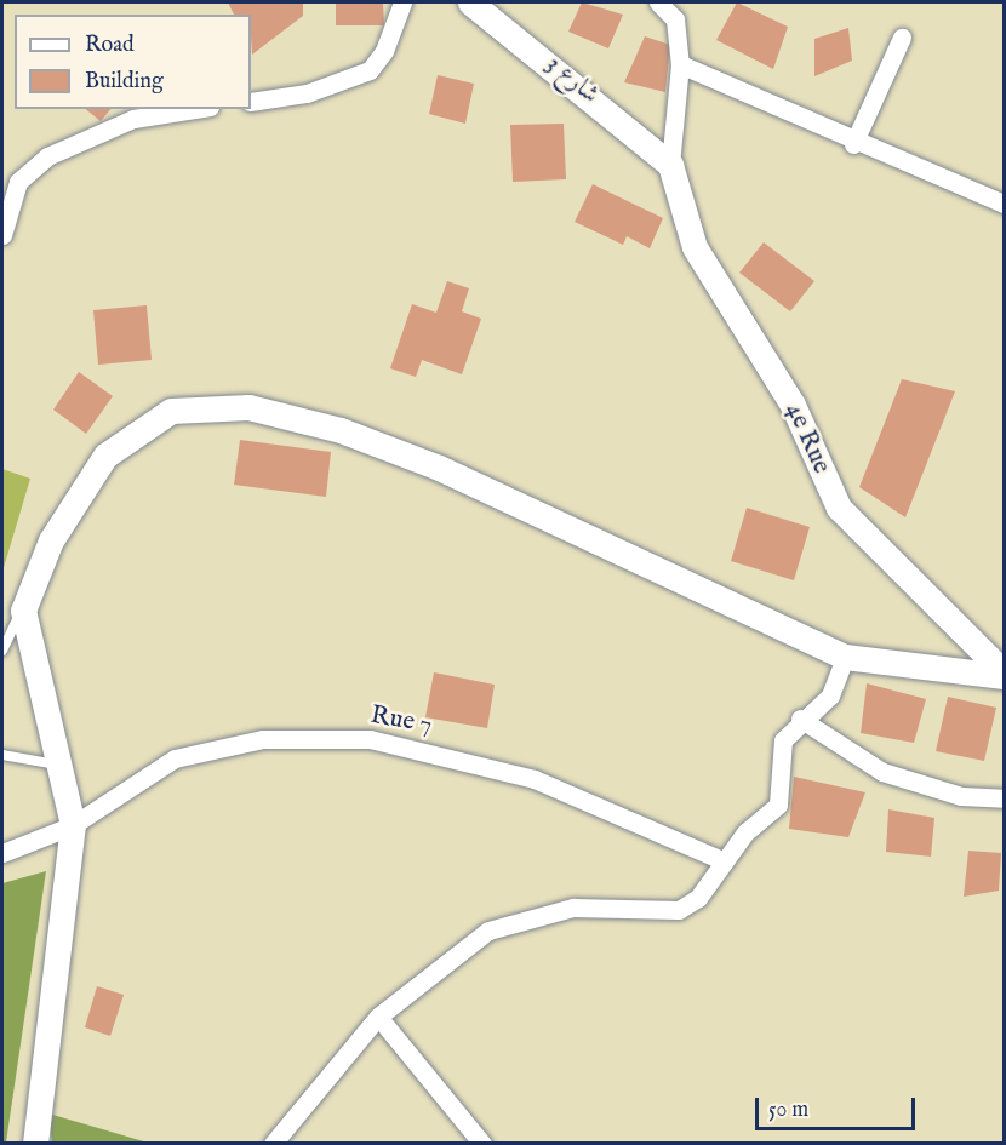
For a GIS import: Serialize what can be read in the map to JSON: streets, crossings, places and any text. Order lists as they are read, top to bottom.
{
  "streets": {
    "street": ["شارع 3", "4e Rue", "Rue 7"]
  },
  "crossings": [
    ["شارع 3", "4e Rue"]
  ],
  "legend": ["Road", "Building"],
  "scale_bar": "50 m"
}
